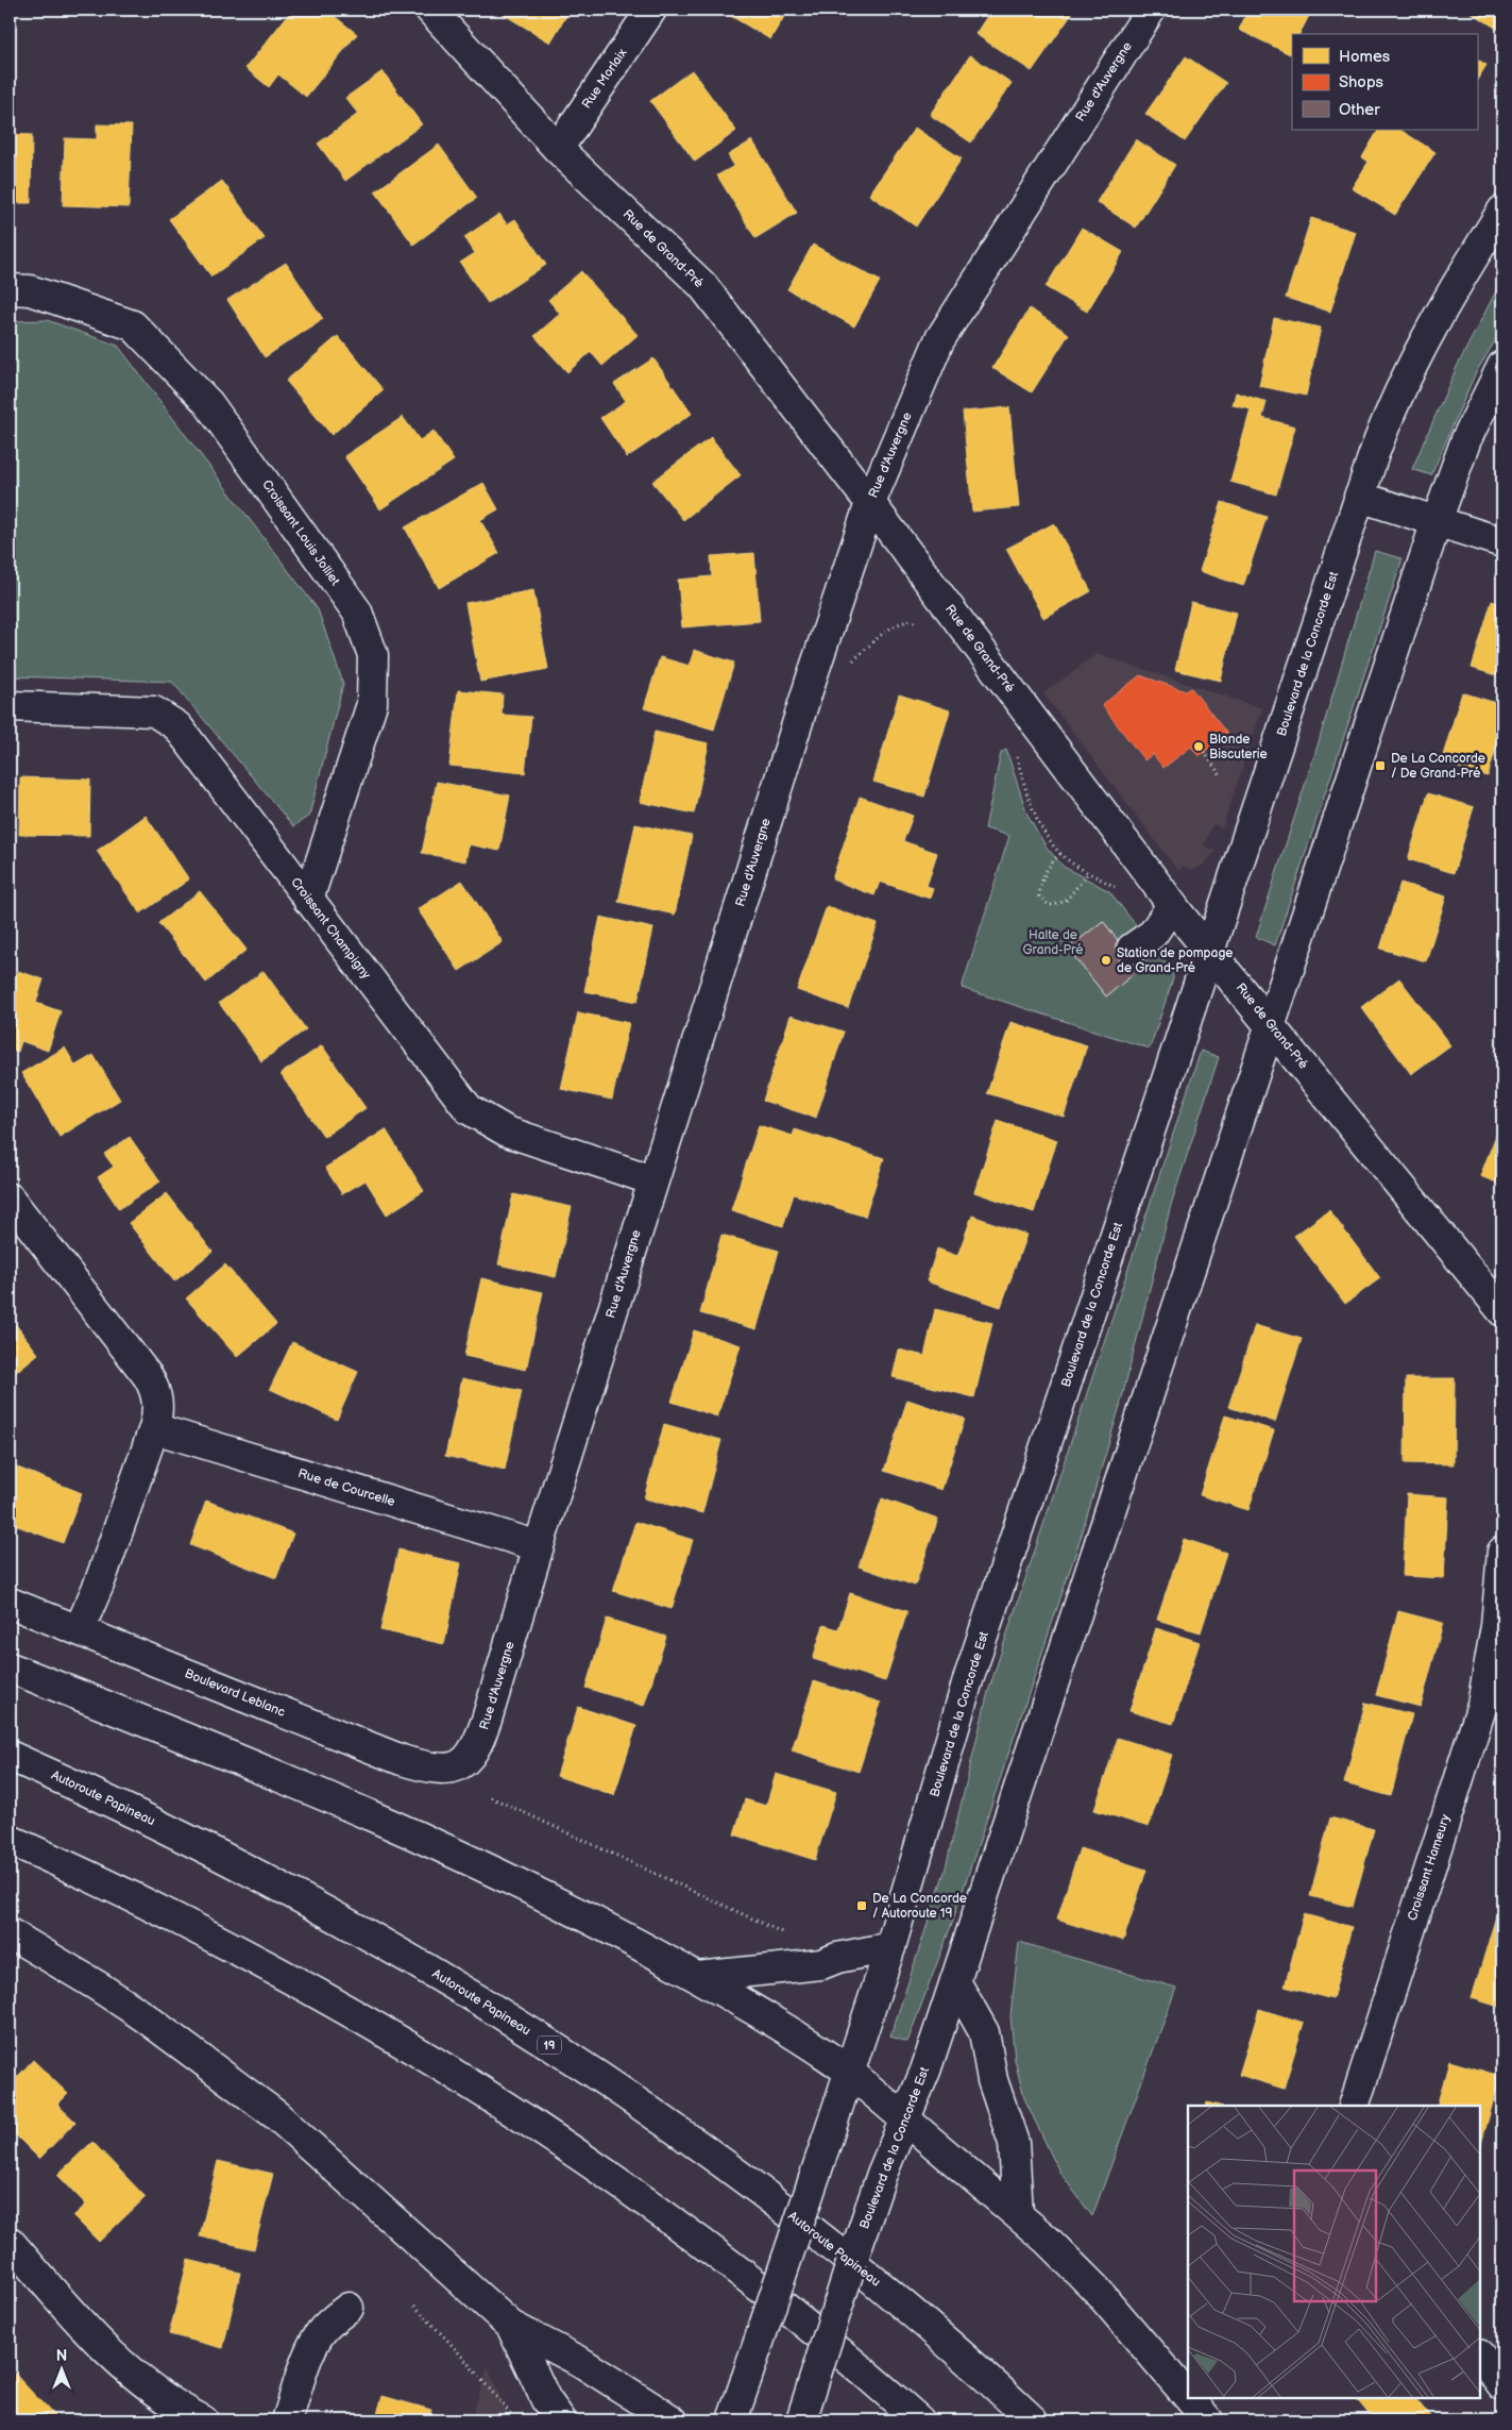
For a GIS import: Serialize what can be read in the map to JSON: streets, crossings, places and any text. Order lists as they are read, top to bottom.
{
  "streets": {
    "main road": [
      "Rue Morlaix",
      "Rue d'Auvergne",
      "Rue de Grand-Pré",
      "Croissant Louis Jolliet",
      "Boulevard de la Concorde Est",
      "Croissant Champigny",
      "Rue de Courcelle",
      "Boulevard Leblanc",
      "Autoroute Papineau",
      "Croissant Hameury",
      "19"
    ]
  },
  "crossings": [
    ["Rue Morlaix", "Rue de Grand-Pré"],
    ["Rue d'Auvergne", "Rue de Grand-Pré"],
    ["Rue d'Auvergne", "Croissant Champigny"],
    ["Rue d'Auvergne", "Rue de Courcelle"],
    ["Rue d'Auvergne", "Boulevard Leblanc"],
    ["Rue de Grand-Pré", "Boulevard de la Concorde Est"],
    ["Croissant Louis Jolliet", "Croissant Champigny"]
  ],
  "parks": ["Halte de Grand-Pré"],
  "places": {
    "other": ["Blonde Biscuterie", "Station de pompage de Grand-Pré"],
    "transit": ["De La Concorde / De Grand-Pré", "De La Concorde / Autoroute 19"]
  },
  "legend": ["Homes", "Shops", "Other"],
  "north": "top"
}
